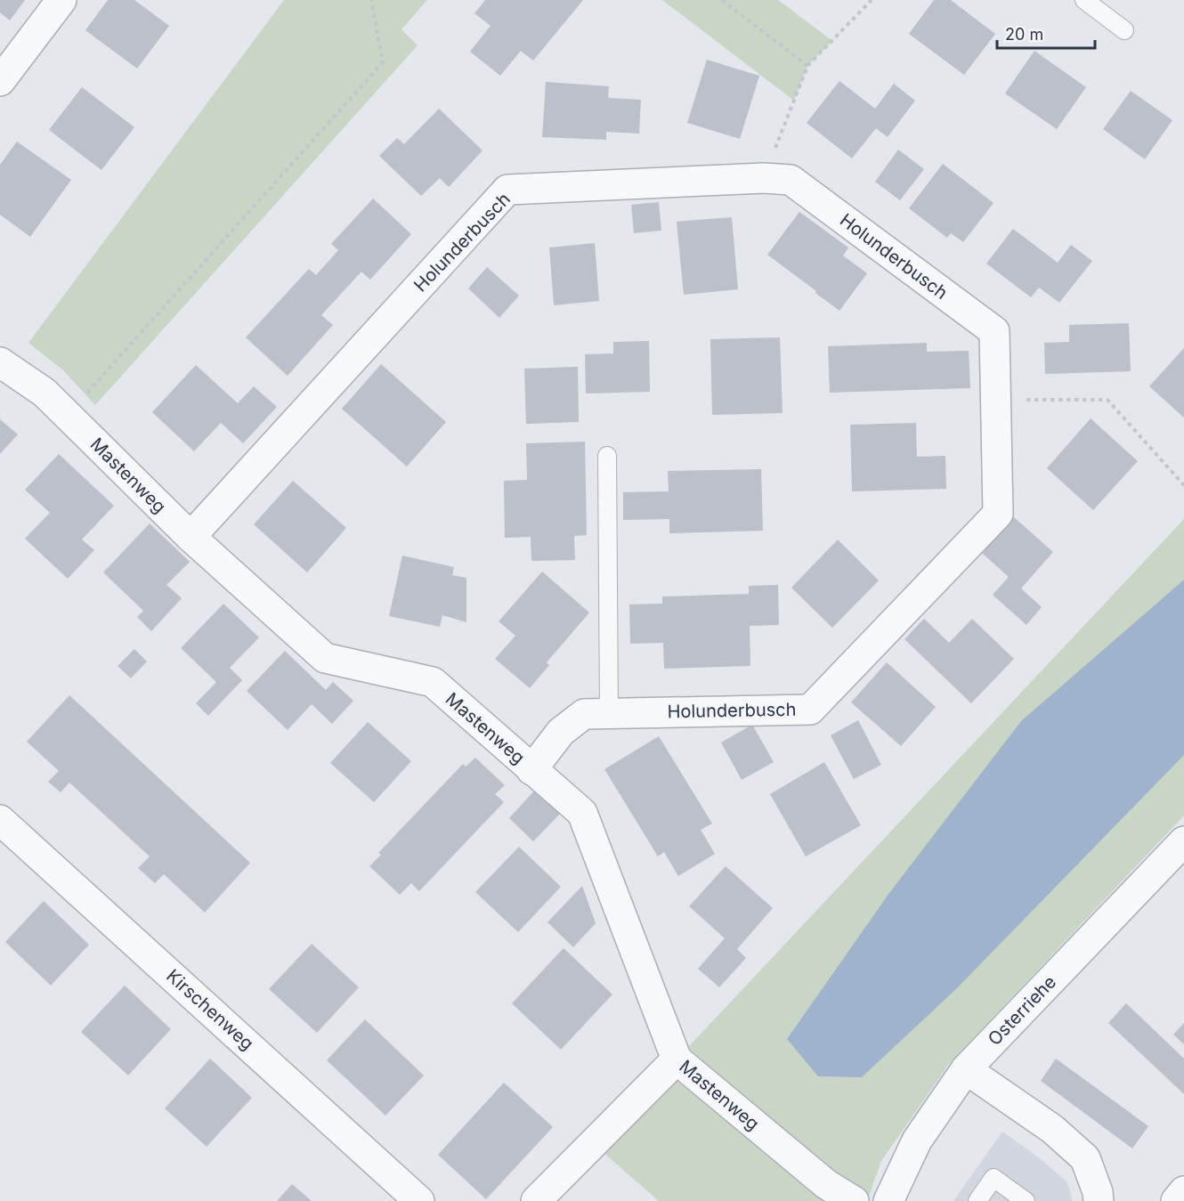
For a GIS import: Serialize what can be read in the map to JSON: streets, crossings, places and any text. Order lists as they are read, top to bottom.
{
  "streets": {
    "street": [
      "Holunderbusch",
      "Mastenweg",
      "Kirschenweg",
      "Osterriehe"
    ]
  },
  "crossings": [
    ["Holunderbusch", "Mastenweg"]
  ],
  "scale_bar": "20 m"
}
